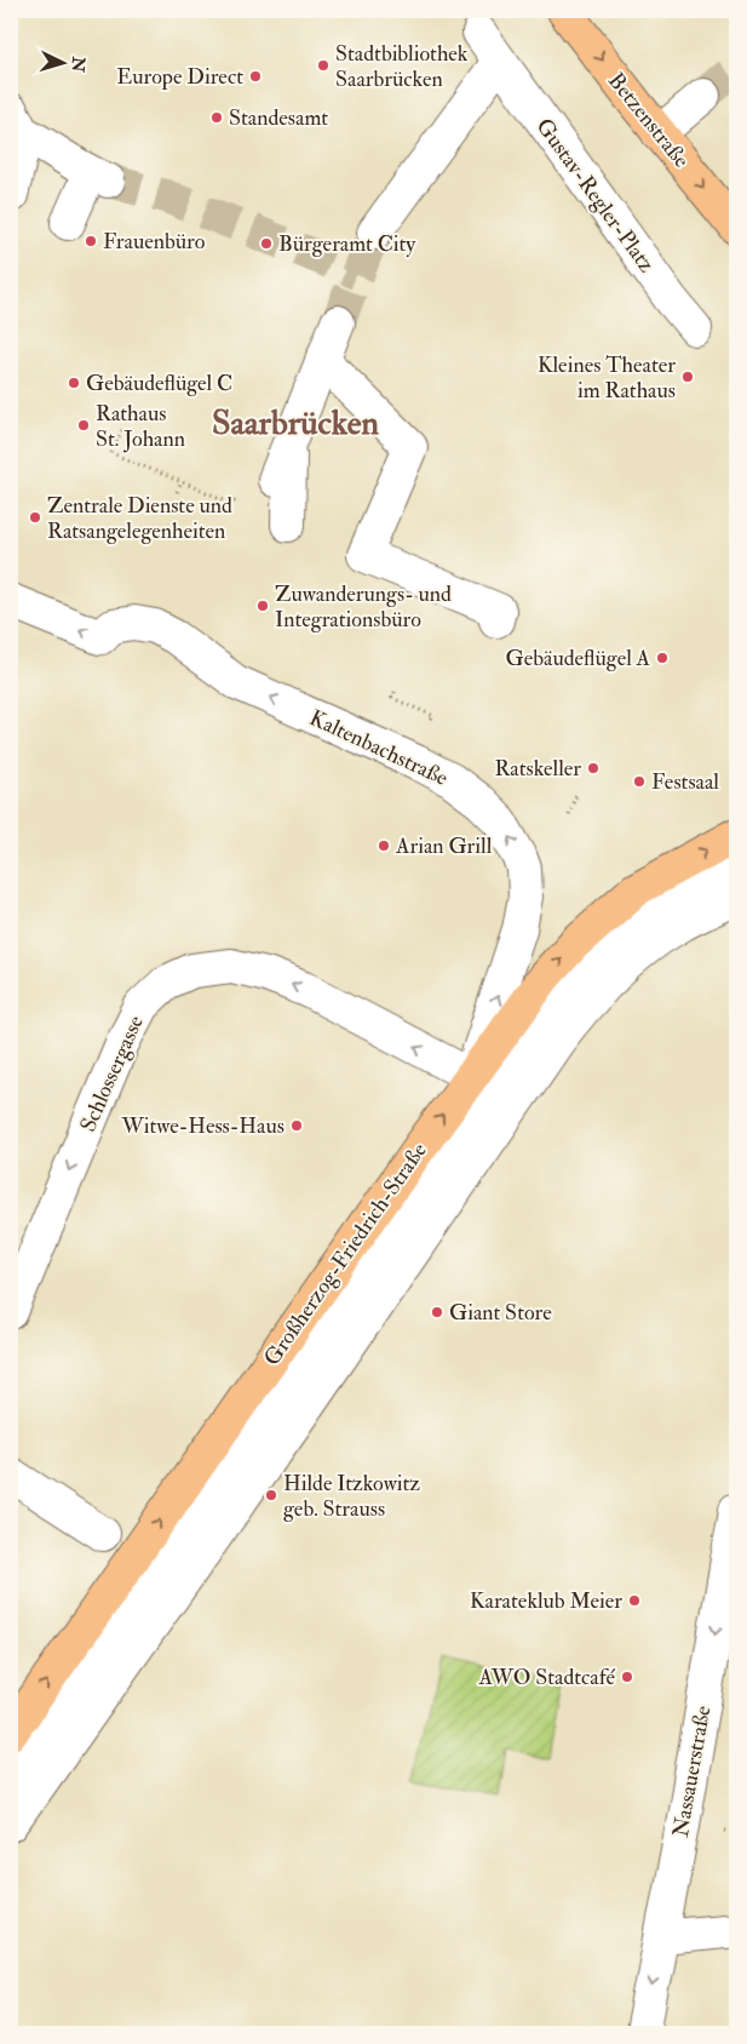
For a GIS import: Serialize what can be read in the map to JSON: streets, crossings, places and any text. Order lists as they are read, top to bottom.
{
  "streets": {
    "main road": ["Betzenstraße", "Großherzog-Friedrich-Straße"],
    "street": [
      "Gustav-Regler-Platz",
      "Kaltenbachstraße",
      "Schlossergasse",
      "Nassauerstraße"
    ]
  },
  "crossings": [
    ["Kaltenbachstraße", "Schlossergasse"],
    ["Kaltenbachstraße", "Großherzog-Friedrich-Straße"],
    ["Schlossergasse", "Großherzog-Friedrich-Straße"]
  ],
  "one_way": [
    "Betzenstraße",
    "Kaltenbachstraße",
    "Großherzog-Friedrich-Straße",
    "Nassauerstraße"
  ],
  "districts": ["Saarbrücken"],
  "places": [
    "Stadtbibliothek Saarbrücken",
    "Europe Direct",
    "Standesamt",
    "Frauenbüro",
    "Bürgeramt City",
    "Kleines Theater im Rathaus",
    "Gebäudeflügel C",
    "Rathaus St. Johann",
    "Zentrale Dienste und Ratsangelegenheiten",
    "Zuwanderungs- und Integrationsbüro",
    "Gebäudeflügel A",
    "Ratskeller",
    "Festsaal",
    "Arian Grill",
    "Witwe-Hess-Haus",
    "Giant Store",
    "Hilde Itzkowitz geb. Strauss",
    "Karateklub Meier",
    "AWO Stadtcafé"
  ],
  "north": "right"
}
